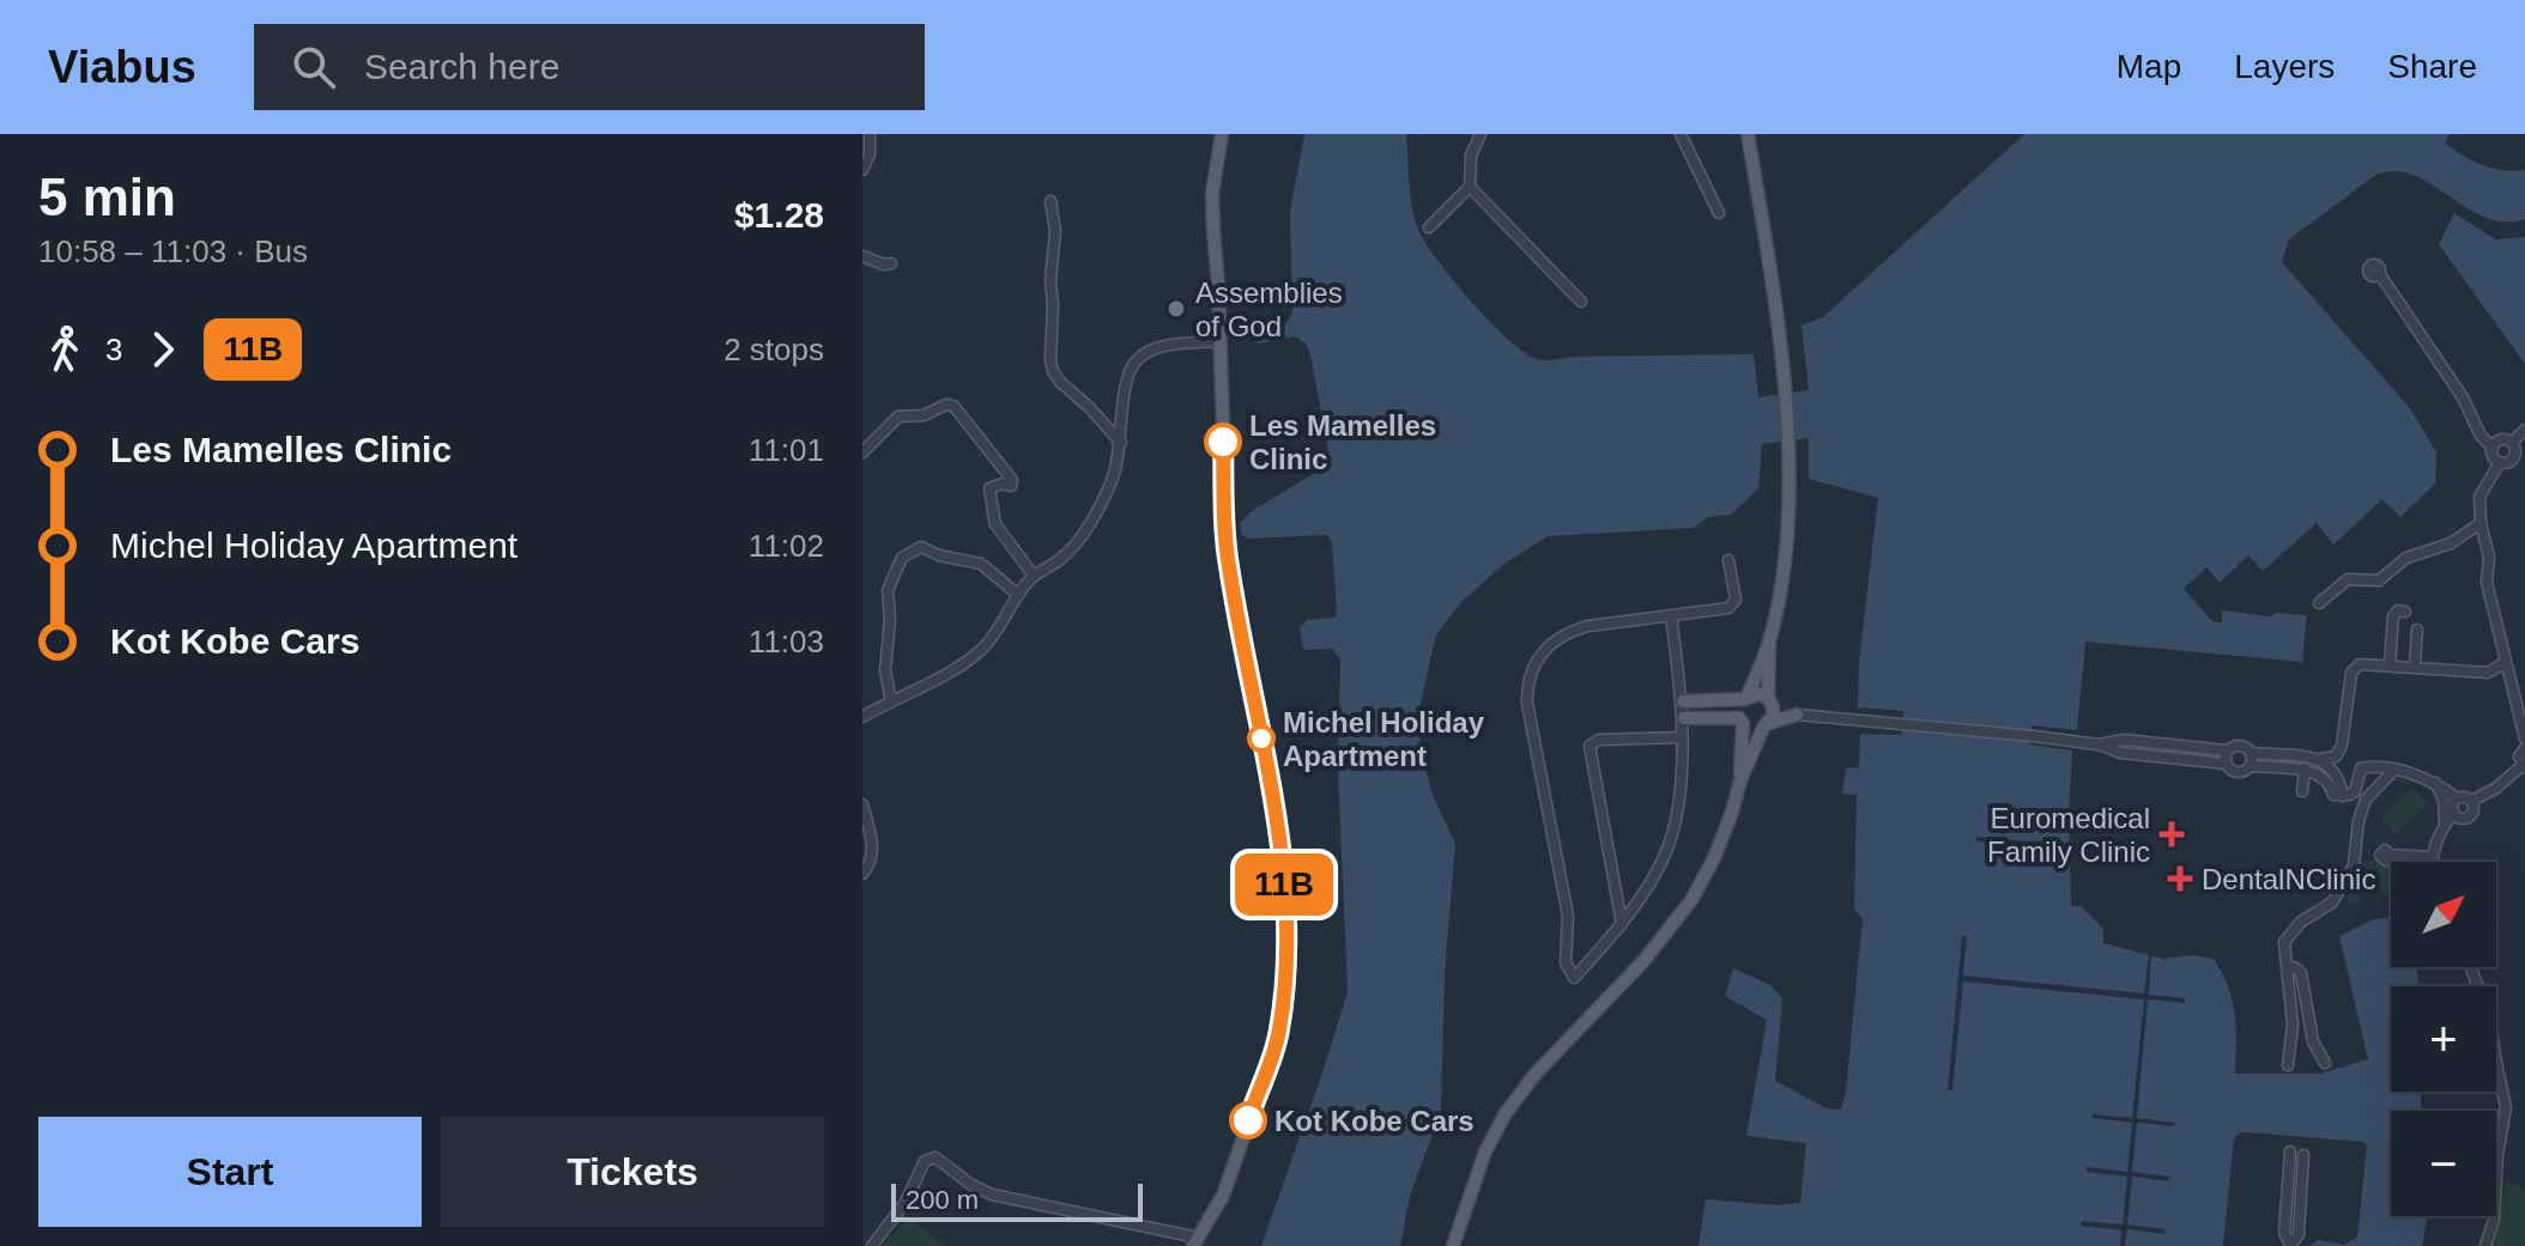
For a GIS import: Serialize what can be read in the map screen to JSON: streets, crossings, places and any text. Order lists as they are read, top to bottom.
{
  "places": {
    "other": [
      "Assemblies of God",
      "Les Mamelles Clinic",
      "Michel Holiday Apartment",
      "Kot Kobe Cars"
    ],
    "health": ["Euromedical Family Clinic", "DentalNClinic"]
  },
  "lines": ["bus line 11B"],
  "scale_bar": "200 m",
  "north": "top right",
  "page": {
    "header": "Viabus",
    "search": "Search here",
    "nav": ["Map", "Layers", "Share"],
    "heading": ["5 min", "10:58 – 11:03 · Bus", "$1.28"],
    "on_map": "11B",
    "legs": ["3", "11B", "2 stops"],
    "list": [
      {
        "name": "Les Mamelles Clinic",
        "value": "11:01"
      },
      {
        "name": "Michel Holiday Apartment",
        "value": "11:02"
      },
      {
        "name": "Kot Kobe Cars",
        "value": "11:03"
      }
    ],
    "map_buttons": ["+", "−"],
    "buttons": ["Start", "Tickets"],
    "scale": "200 m"
  }
}
